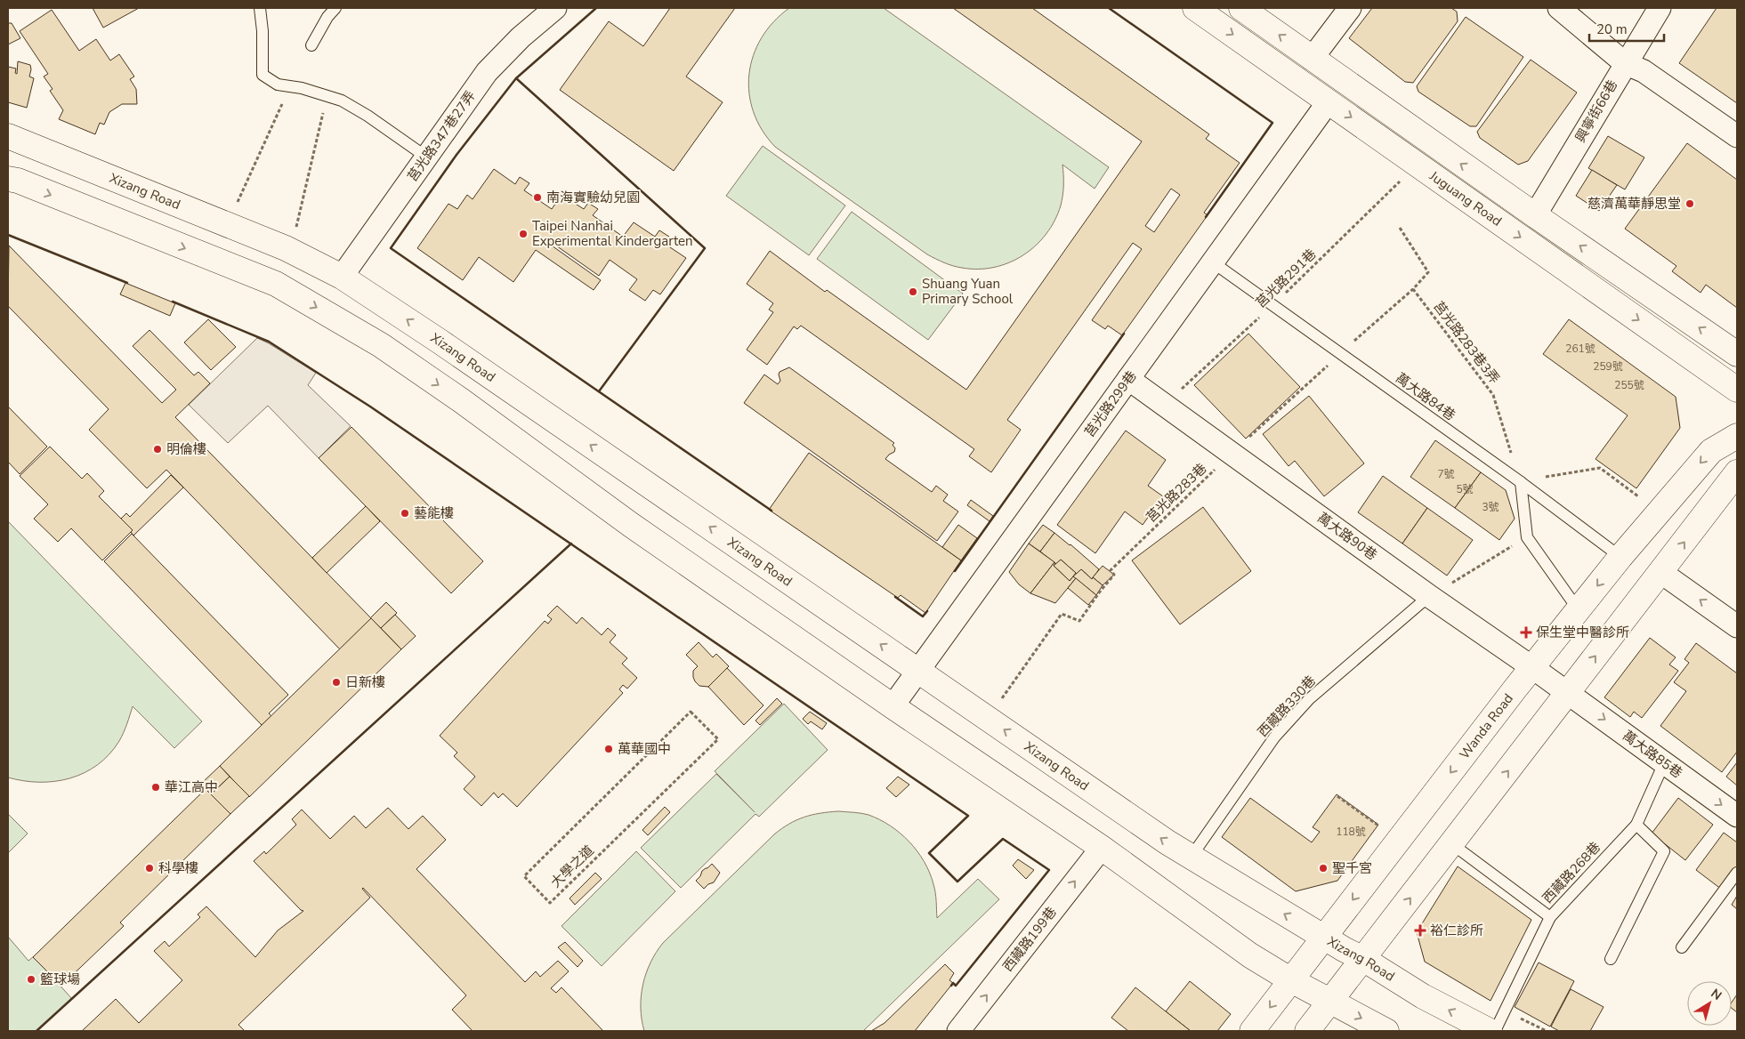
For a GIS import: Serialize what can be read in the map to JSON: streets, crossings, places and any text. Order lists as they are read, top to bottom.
{
  "streets": {
    "street": [
      "興寧街66巷",
      "莒光路347巷27弄",
      "Xizang Road",
      "Juguang Road",
      "莒光路299巷",
      "萬大路90巷",
      "Wanda Road",
      "萬大路85巷",
      "西藏路199巷"
    ],
    "lane": ["萬大路84巷", "西藏路330巷", "西藏路268巷"],
    "path": [
      "莒光路291巷",
      "莒光路283巷3弄",
      "莒光路283巷",
      "大學之道"
    ]
  },
  "crossings": [
    ["興寧街66巷", "Juguang Road"],
    ["莒光路347巷27弄", "Xizang Road"],
    ["Xizang Road", "莒光路299巷"],
    ["Xizang Road", "莒光路283巷"],
    ["Xizang Road", "西藏路330巷"],
    ["Xizang Road", "Wanda Road"],
    ["Juguang Road", "莒光路291巷"],
    ["Juguang Road", "莒光路299巷"],
    ["莒光路291巷", "萬大路84巷"],
    ["莒光路291巷", "萬大路90巷"],
    ["莒光路283巷3弄", "萬大路84巷"],
    ["莒光路283巷3弄", "莒光路283巷"],
    ["萬大路84巷", "莒光路299巷"],
    ["萬大路84巷", "莒光路283巷"],
    ["萬大路84巷", "Wanda Road"],
    ["莒光路299巷", "萬大路90巷"],
    ["莒光路283巷", "萬大路90巷"],
    ["萬大路90巷", "西藏路330巷"],
    ["萬大路90巷", "Wanda Road"],
    ["萬大路90巷", "萬大路85巷"],
    ["萬大路85巷", "西藏路268巷"]
  ],
  "one_way": ["西藏路199巷"],
  "places": {
    "other": [
      "南海實驗幼兒園",
      "慈濟萬華靜思堂",
      "Taipei Nanhai Experimental Kindergarten",
      "Shuang Yuan Primary School",
      "明倫樓",
      "藝能樓",
      "日新樓",
      "萬華國中",
      "華江高中",
      "科學樓",
      "聖千宮",
      "籃球場"
    ],
    "health": ["保生堂中醫診所", "裕仁診所"]
  },
  "house_numbers": [
    "261號",
    "259號",
    "255號",
    "7號",
    "5號",
    "3號",
    "118號"
  ],
  "scale_bar": "20 m",
  "north": "top right"
}
